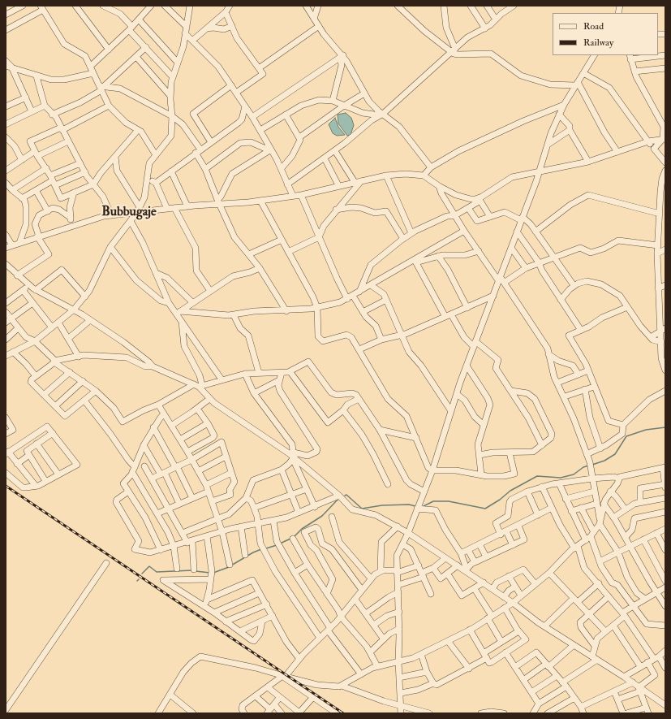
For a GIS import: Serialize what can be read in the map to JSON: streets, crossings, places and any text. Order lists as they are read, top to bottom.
{
  "districts": ["Bubbugaje"],
  "legend": ["Road", "Railway"]
}
